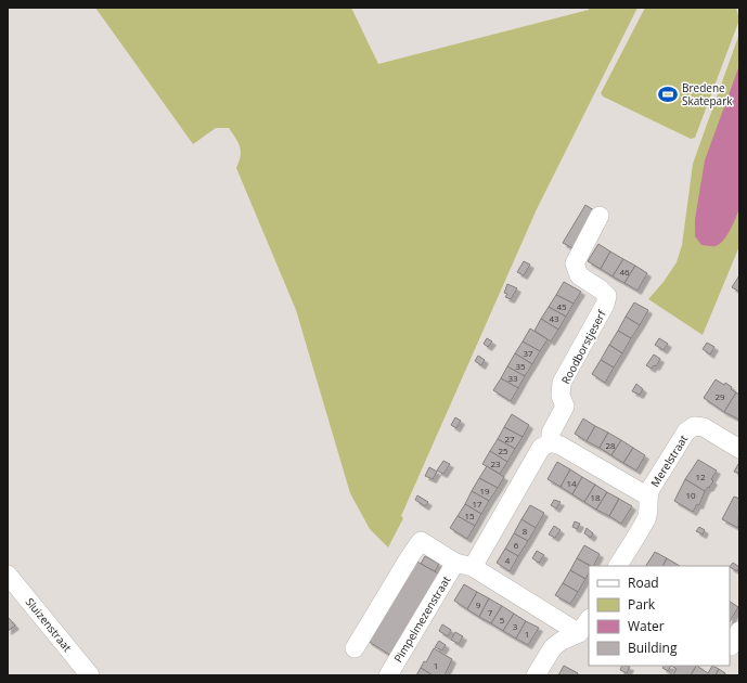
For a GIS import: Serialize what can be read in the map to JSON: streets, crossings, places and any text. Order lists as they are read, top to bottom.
{
  "streets": {
    "street": [
      "Roodborstjeserf",
      "Merelstraat",
      "Pimpelmezenstraat",
      "Sluizenstraat"
    ]
  },
  "places": {
    "sports": ["Bredene Skatepark"]
  },
  "house_numbers": [
    "46",
    "45",
    "43",
    "37",
    "35",
    "33",
    "29",
    "27",
    "28",
    "25",
    "23",
    "12",
    "14",
    "19",
    "10",
    "18",
    "17",
    "15",
    "8",
    "6",
    "4",
    "9",
    "7",
    "5",
    "3",
    "1",
    "1"
  ],
  "legend": [
    "Road",
    "Park",
    "Water",
    "Building"
  ]
}
